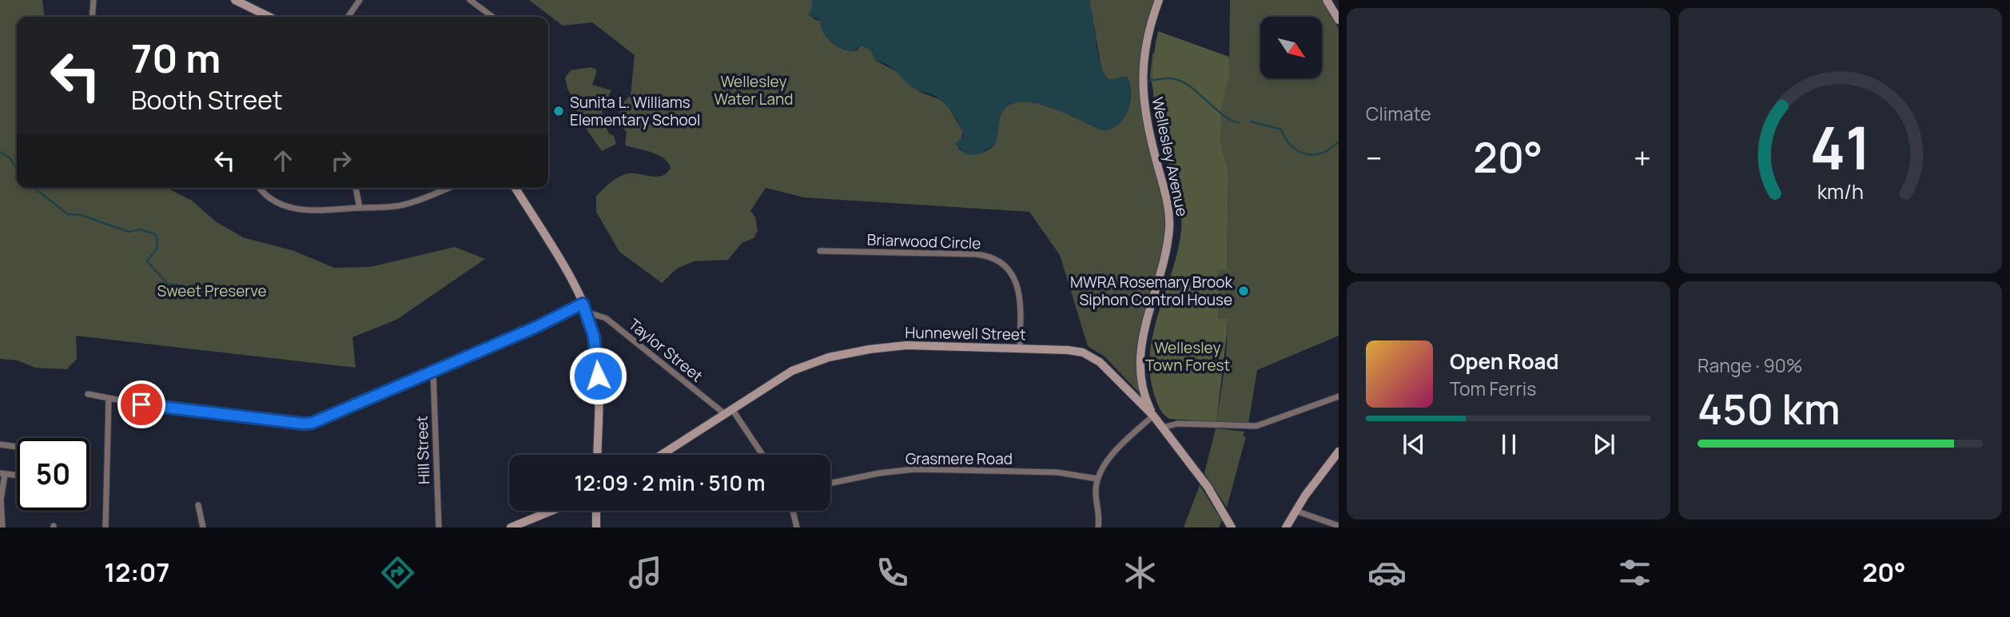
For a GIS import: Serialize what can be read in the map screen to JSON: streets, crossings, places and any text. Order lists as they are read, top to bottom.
{
  "streets": {
    "main road": ["Wellesley Avenue", "Hunnewell Street"],
    "street": [
      "Briarwood Circle",
      "Taylor Street",
      "Hill Street",
      "Grasmere Road"
    ]
  },
  "crossings": [
    ["Wellesley Avenue", "Hunnewell Street"],
    ["Briarwood Circle", "Hunnewell Street"],
    ["Hunnewell Street", "Taylor Street"]
  ],
  "parks": ["Wellesley Water Land", "Sweet Preserve", "Wellesley Town Forest"],
  "places": ["Sunita L. Williams Elementary School", "MWRA Rosemary Brook Siphon Control House"],
  "north": "bottom right",
  "page": {
    "tile": [
      "Climate",
      ["Range · 90%", "450 km"]
    ],
    "turn": ["70 m", "Booth Street"],
    "heat": ["−", "20°", "+"],
    "song": ["Open Road", "Tom Ferris"],
    "limit": "50",
    "trip": "12:09 · 2 min · 510 m",
    "tabs": ["12:07", "20°"],
    "gauge": ["41", "km/h"]
  }
}
